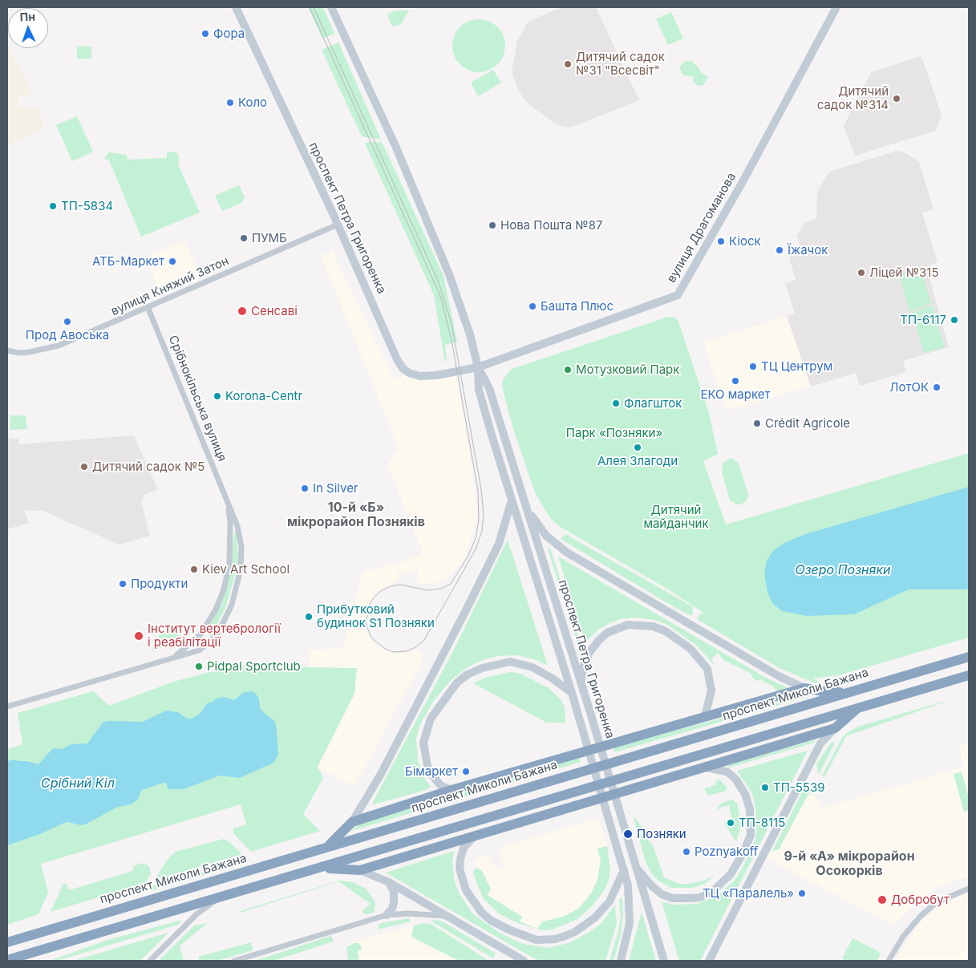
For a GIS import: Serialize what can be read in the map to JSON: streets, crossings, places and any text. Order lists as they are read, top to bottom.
{
  "streets": {
    "highway": ["проспект Миколи Бажана"],
    "main road": ["проспект Петра Григоренка", "вулиця Драгоманова"],
    "street": ["вулиця Княжий Затон", "Срібнокільська вулиця"]
  },
  "crossings": [
    ["проспект Петра Григоренка", "вулиця Драгоманова"],
    ["проспект Петра Григоренка", "вулиця Княжий Затон"],
    ["вулиця Княжий Затон", "Срібнокільська вулиця"]
  ],
  "districts": ["10-й «Б» мікрорайон Позняків", "9-й «А» мікрорайон Осокорків"],
  "water": ["Озеро Позняки", "Срібний Кіл"],
  "parks": ["Парк «Позняки»", "Дитячий майданчик"],
  "places": [
    "Фора",
    "Дитячий садок №31 \"Всесвіт\"",
    "Дитячий садок №314",
    "Коло",
    "ТП-5834",
    "Нова Пошта №87",
    "ПУМБ",
    "Кіоск",
    "Їжачок",
    "АТБ-Маркет",
    "Ліцей №315",
    "Башта Плюс",
    "Сенсаві",
    "ТП-6117",
    "Прод Авоська",
    "ТЦ Центрум",
    "Мотузковий Парк",
    "ЕКО маркет",
    "ЛотОК",
    "Korona-Centr",
    "Флагшток",
    "Crédit Agricole",
    "Алея Злагоди",
    "Дитячий садок №5",
    "In Silver",
    "Kiev Art School",
    "Продукти",
    "Прибутковий будинок S1 Позняки",
    "Інститут вертебрології і реабілітації",
    "Pidpal Sportclub",
    "Бімаркет",
    "ТП-5539",
    "ТП-8115",
    "Позняки",
    "Poznyakoff",
    "ТЦ «Паралель»",
    "Добробут"
  ],
  "north": "top"
}
